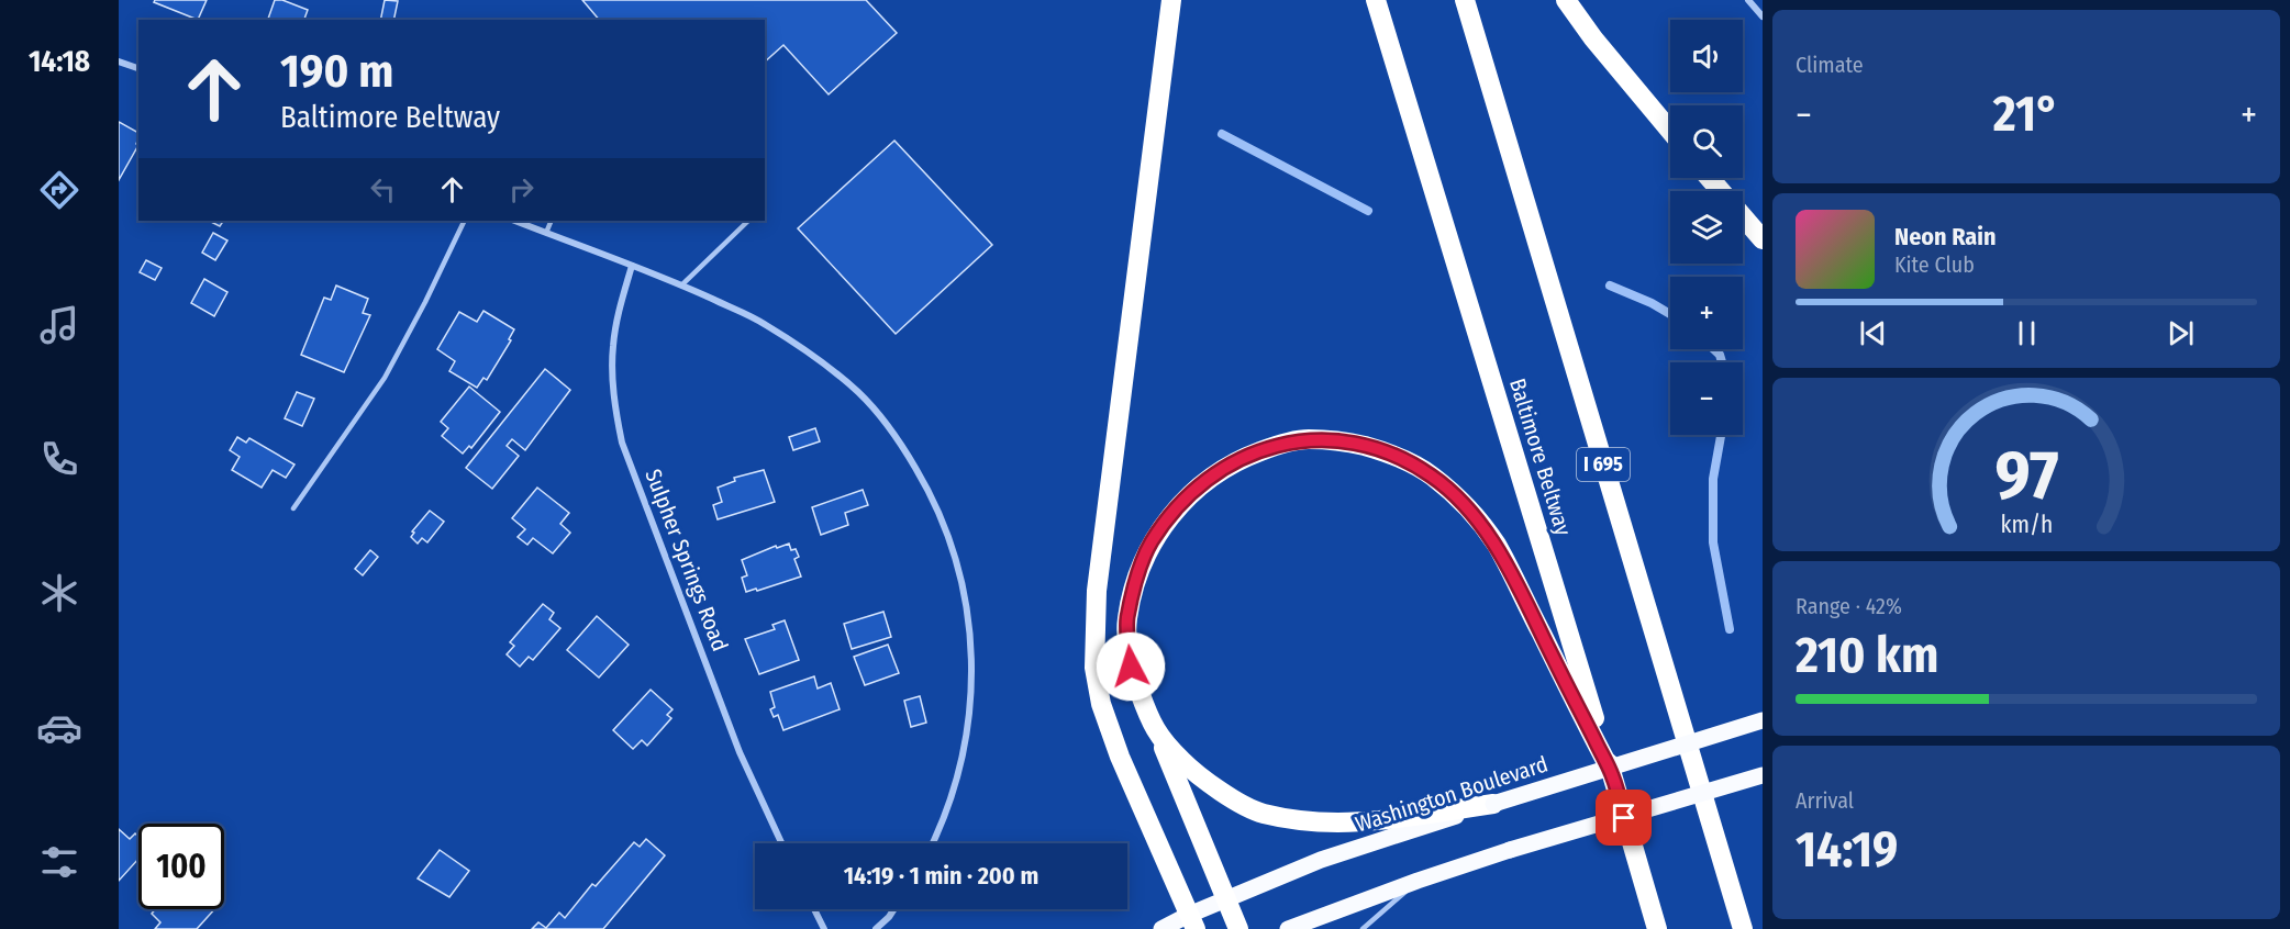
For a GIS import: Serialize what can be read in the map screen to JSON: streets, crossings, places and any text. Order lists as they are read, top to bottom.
{
  "streets": {
    "highway": ["Baltimore Beltway", "I 695"],
    "main road": ["Washington Boulevard"],
    "street": ["Sulpher Springs Road"]
  },
  "page": {
    "tabs": "14:18",
    "tile": [
      "Climate",
      ["Range · 42%", "210 km"],
      ["Arrival", "14:19"]
    ],
    "map_buttons": ["+", "−"],
    "turn": ["190 m", "Baltimore Beltway"],
    "heat": ["−", "21°", "+"],
    "song": ["Neon Rain", "Kite Club"],
    "limit": "100",
    "trip": "14:19 · 1 min · 200 m",
    "gauge": ["97", "km/h"]
  }
}
